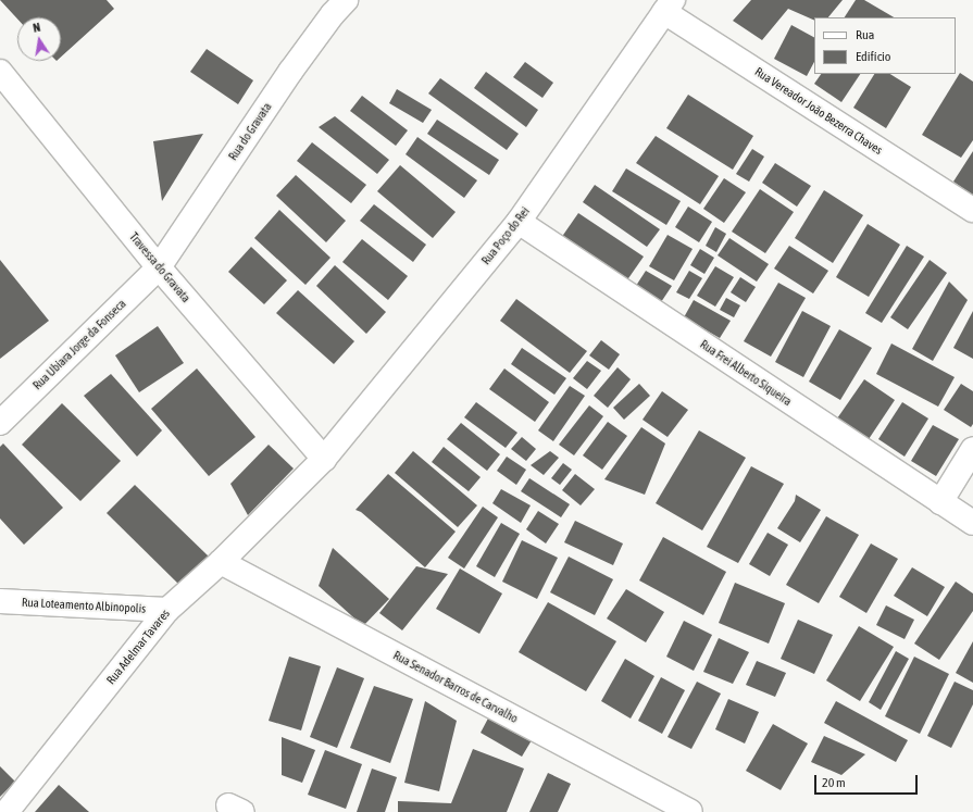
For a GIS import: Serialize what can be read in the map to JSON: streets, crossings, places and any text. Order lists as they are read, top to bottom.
{
  "streets": {
    "street": [
      "Rua Vereador João Bezerra Chaves",
      "Rua do Gravata",
      "Rua Poço do Rei",
      "Travessa do Gravata",
      "Rua Ubiara Jorge da Fonseca",
      "Rua Frei Alberto Siqueira",
      "Rua Loteamento Albinopolis",
      "Rua Adelmar Tavares",
      "Rua Senador Barros de Carvalho"
    ]
  },
  "crossings": [
    ["Rua Vereador João Bezerra Chaves", "Rua Poço do Rei"],
    ["Rua do Gravata", "Travessa do Gravata"],
    ["Rua do Gravata", "Rua Ubiara Jorge da Fonseca"],
    ["Rua Poço do Rei", "Travessa do Gravata"],
    ["Rua Poço do Rei", "Rua Frei Alberto Siqueira"],
    ["Rua Poço do Rei", "Rua Adelmar Tavares"],
    ["Travessa do Gravata", "Rua Ubiara Jorge da Fonseca"],
    ["Travessa do Gravata", "Rua Adelmar Tavares"],
    ["Rua Loteamento Albinopolis", "Rua Adelmar Tavares"],
    ["Rua Adelmar Tavares", "Rua Senador Barros de Carvalho"]
  ],
  "legend": ["Rua", "Edifício"],
  "scale_bar": "20 m",
  "north": "top"
}
